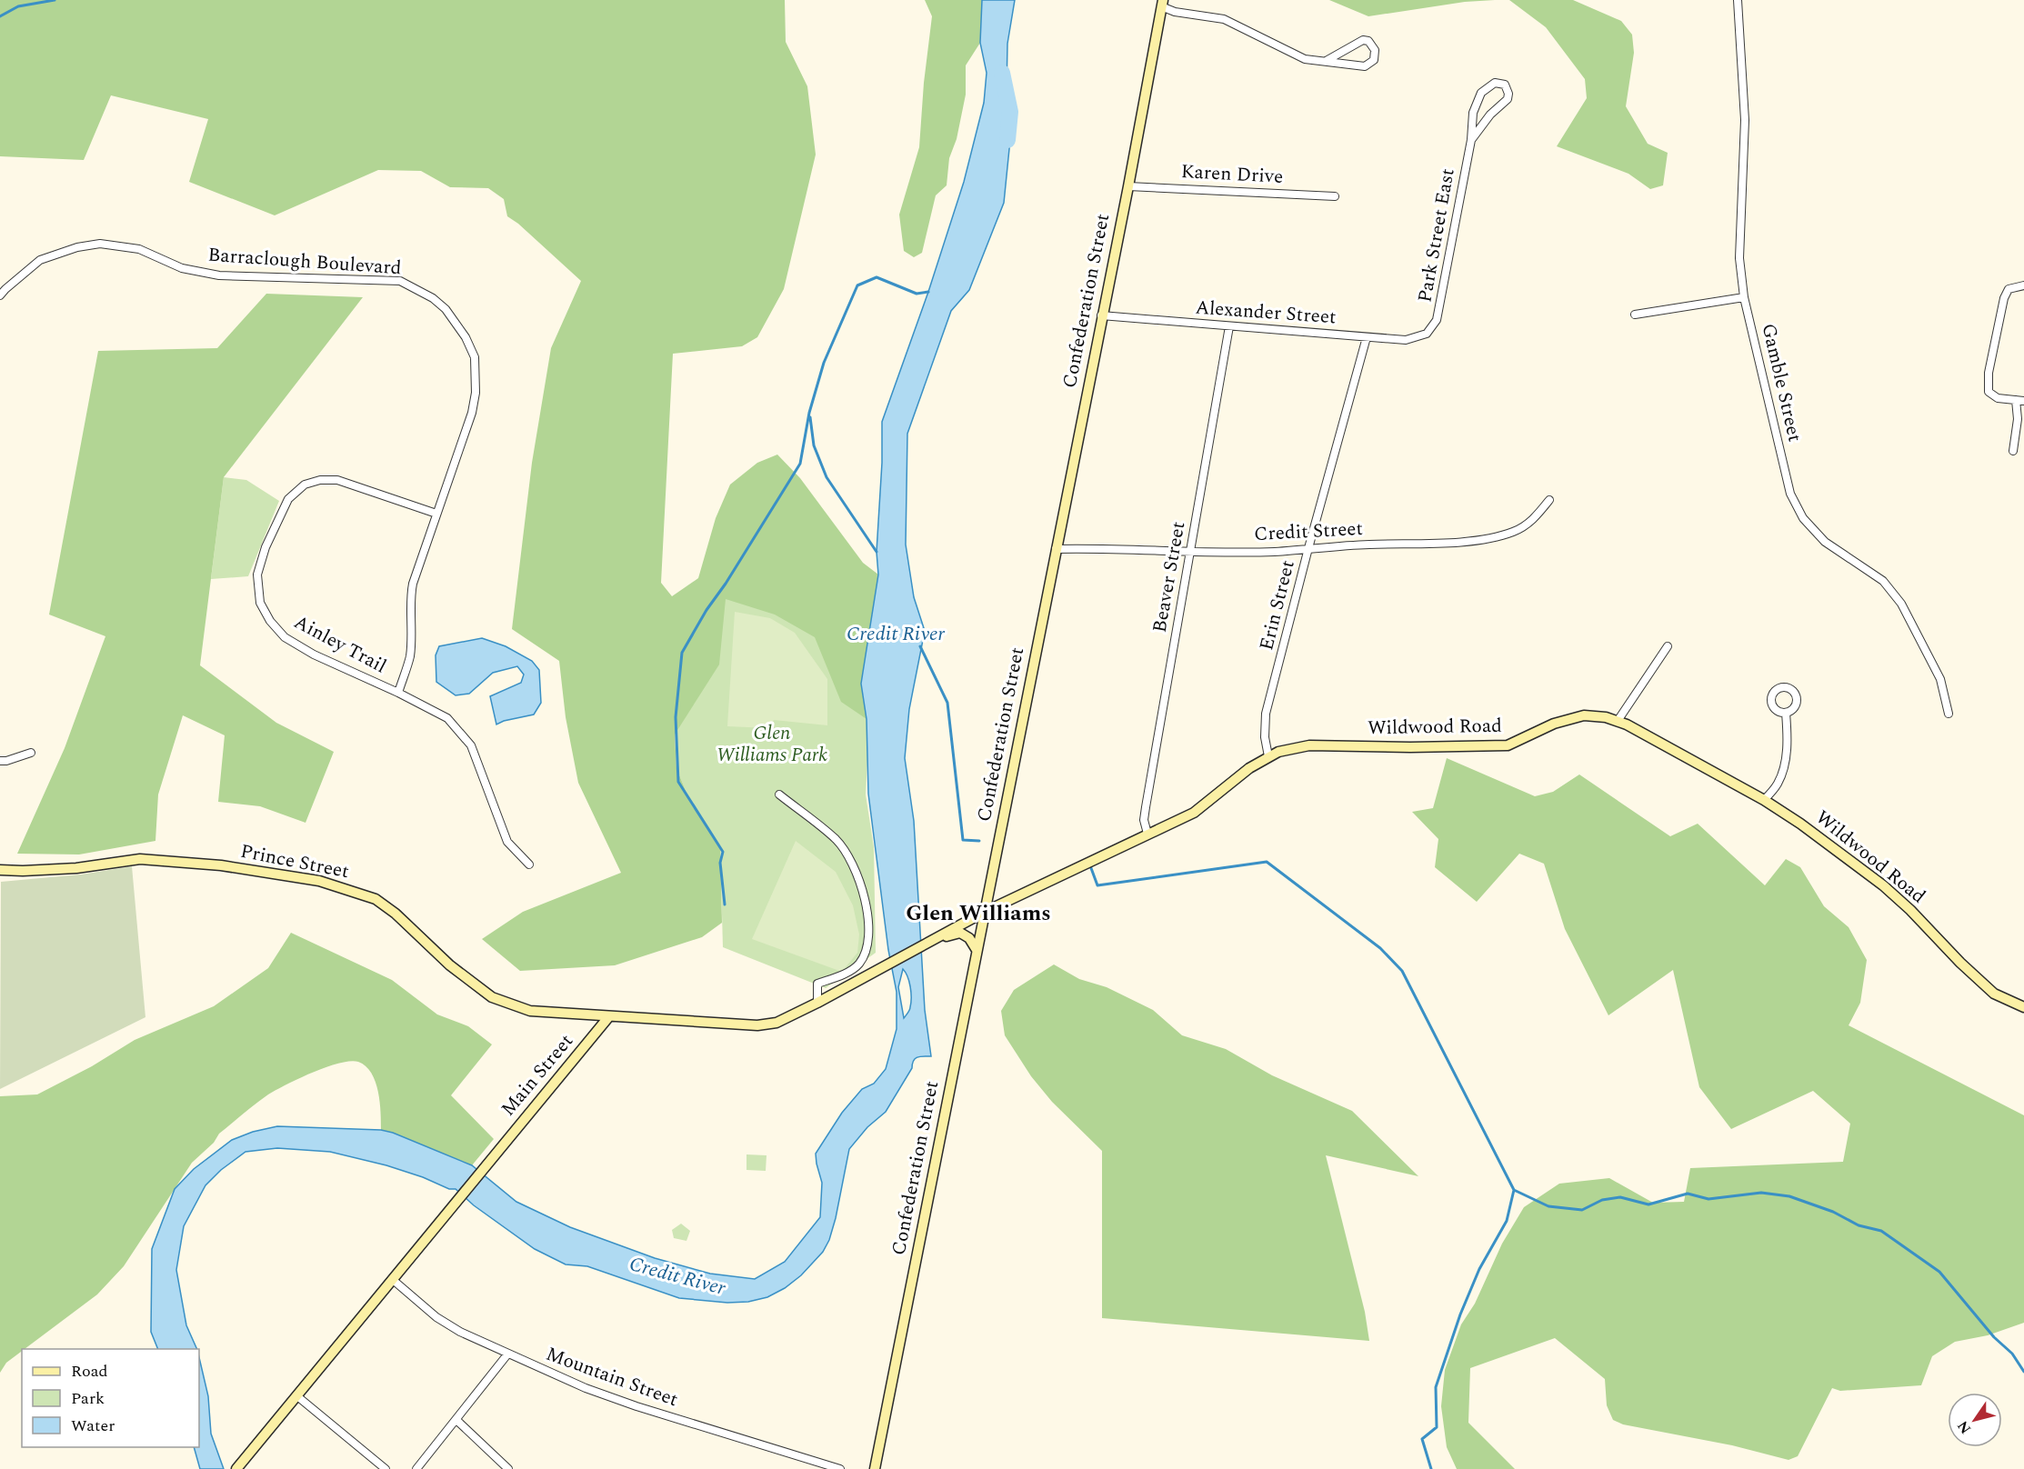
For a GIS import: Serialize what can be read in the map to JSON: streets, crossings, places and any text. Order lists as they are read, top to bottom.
{
  "streets": {
    "street": [
      "Karen Drive",
      "Park Street East",
      "Barraclough Boulevard",
      "Confederation Street",
      "Alexander Street",
      "Gamble Street",
      "Credit Street",
      "Beaver Street",
      "Erin Street",
      "Ainley Trail",
      "Wildwood Road",
      "Prince Street",
      "Main Street",
      "Mountain Street"
    ]
  },
  "crossings": [
    ["Karen Drive", "Confederation Street"],
    ["Park Street East", "Alexander Street"],
    ["Barraclough Boulevard", "Ainley Trail"],
    ["Confederation Street", "Alexander Street"],
    ["Confederation Street", "Credit Street"],
    ["Confederation Street", "Wildwood Road"],
    ["Alexander Street", "Beaver Street"],
    ["Alexander Street", "Erin Street"],
    ["Credit Street", "Beaver Street"],
    ["Credit Street", "Erin Street"],
    ["Beaver Street", "Wildwood Road"],
    ["Erin Street", "Wildwood Road"],
    ["Prince Street", "Main Street"],
    ["Main Street", "Mountain Street"]
  ],
  "districts": ["Glen Williams"],
  "water": ["Credit River"],
  "parks": ["Glen Williams Park"],
  "legend": ["Road", "Park", "Water"],
  "north": "bottom left"
}
